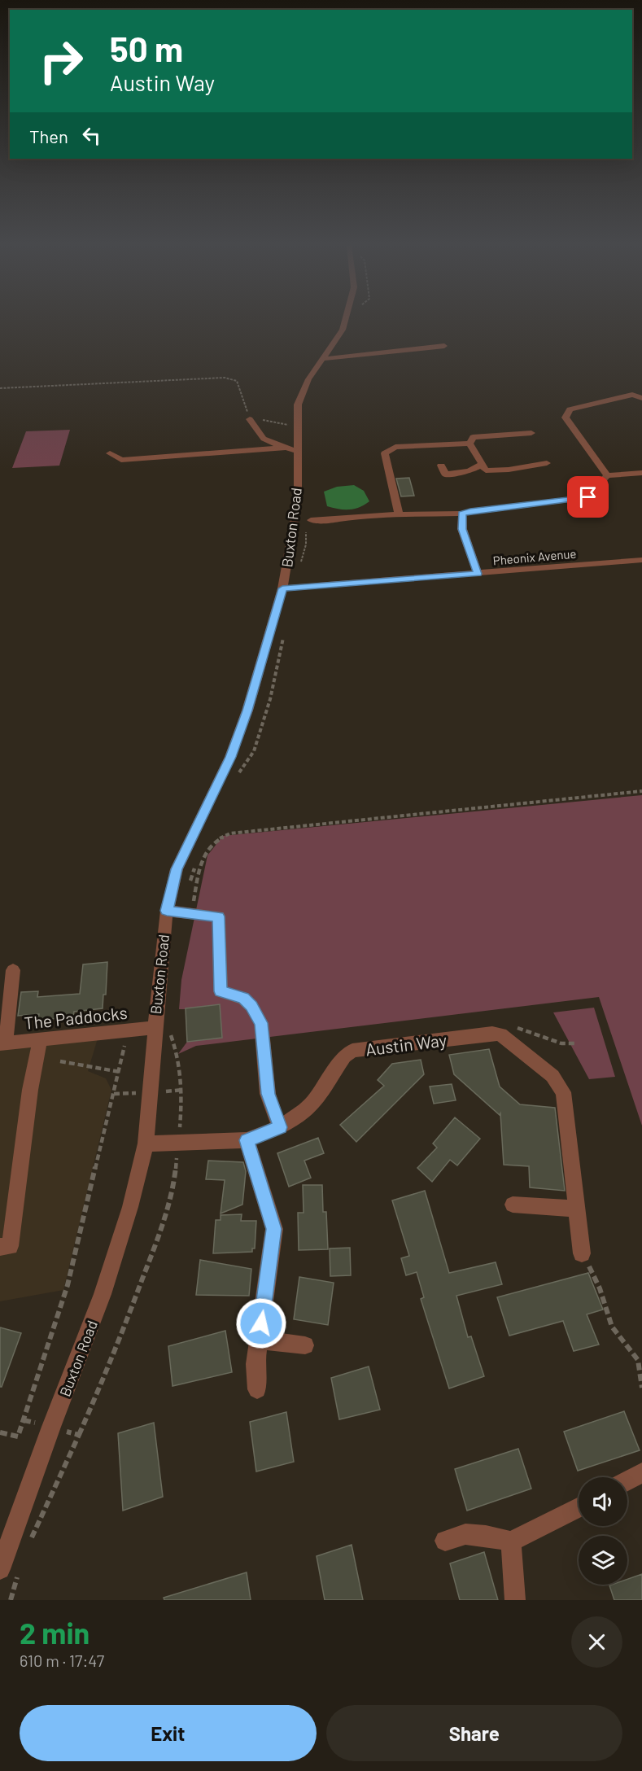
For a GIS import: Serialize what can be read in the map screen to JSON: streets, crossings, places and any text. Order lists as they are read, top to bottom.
{
  "streets": {
    "street": [
      "Buxton Road",
      "Pheonix Avenue",
      "The Paddocks",
      "Austin Way"
    ]
  },
  "crossings": [
    ["Buxton Road", "Pheonix Avenue"],
    ["Buxton Road", "The Paddocks"],
    ["Buxton Road", "Austin Way"]
  ],
  "page": {
    "turn": ["50 m", "Austin Way"],
    "then": "Then",
    "heading": ["2 min", "610 m · 17:47"],
    "buttons": ["Exit", "Share"]
  }
}
